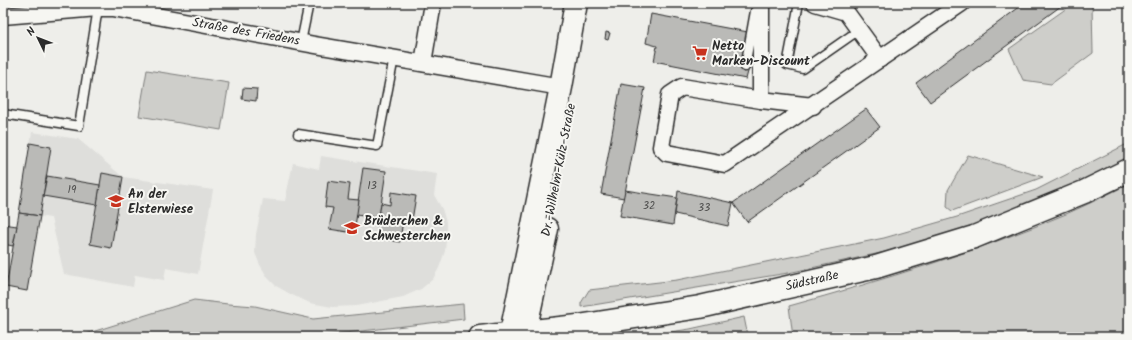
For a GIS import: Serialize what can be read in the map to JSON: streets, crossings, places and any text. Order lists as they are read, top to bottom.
{
  "streets": {
    "street": ["Straße des Friedens", "Dr.-Wilhelm-Külz-Straße", "Südstraße"]
  },
  "crossings": [
    ["Straße des Friedens", "Dr.-Wilhelm-Külz-Straße"],
    ["Dr.-Wilhelm-Külz-Straße", "Südstraße"]
  ],
  "places": {
    "supermarket": ["Netto Marken-Discount"],
    "school or university": ["An der Elsterwiese", "Brüderchen & Schwesterchen"]
  },
  "house_numbers": [
    "13",
    "19",
    "32",
    "33"
  ],
  "north": "top left"
}
